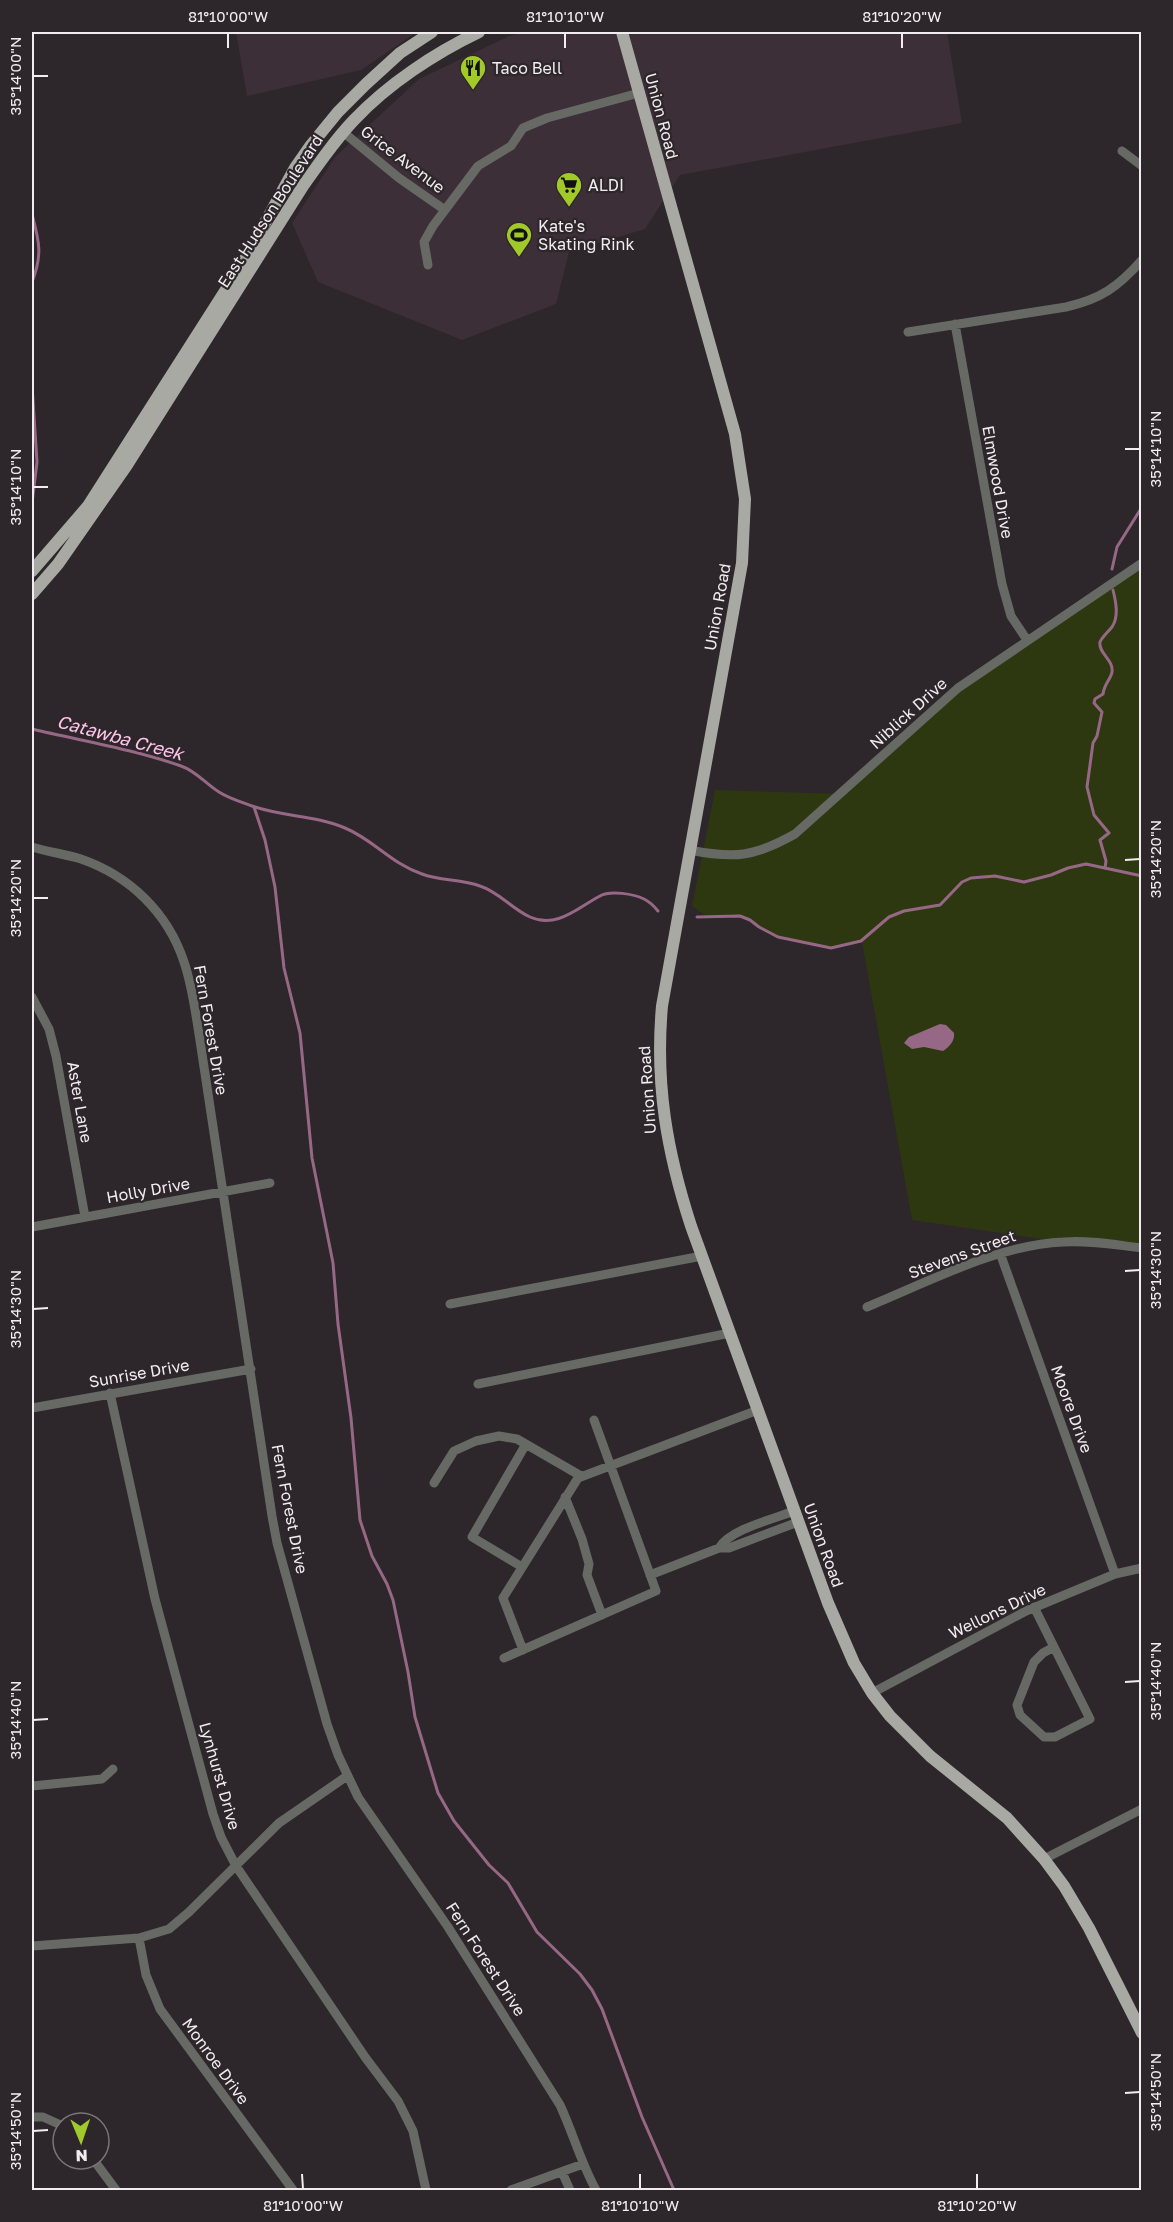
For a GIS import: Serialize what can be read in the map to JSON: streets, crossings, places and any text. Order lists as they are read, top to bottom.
{
  "streets": {
    "main road": ["Union Road", "East Hudson Boulevard"],
    "street": [
      "Grice Avenue",
      "Elmwood Drive",
      "Niblick Drive",
      "Fern Forest Drive",
      "Aster Lane",
      "Holly Drive",
      "Stevens Street",
      "Sunrise Drive",
      "Moore Drive",
      "Wellons Drive",
      "Lynhurst Drive",
      "Monroe Drive"
    ]
  },
  "crossings": [
    ["Union Road", "Niblick Drive"],
    ["Union Road", "Wellons Drive"],
    ["Grice Avenue", "East Hudson Boulevard"],
    ["Elmwood Drive", "Niblick Drive"],
    ["Fern Forest Drive", "Holly Drive"],
    ["Fern Forest Drive", "Sunrise Drive"],
    ["Aster Lane", "Holly Drive"],
    ["Stevens Street", "Moore Drive"],
    ["Sunrise Drive", "Lynhurst Drive"],
    ["Moore Drive", "Wellons Drive"]
  ],
  "water": ["Catawba Creek"],
  "places": {
    "restaurant": ["Taco Bell"],
    "supermarket": ["ALDI"],
    "sports": ["Kate's Skating Rink"]
  },
  "north": "bottom",
  "coordinates": [
    "81°10'00\"W",
    "81°10'10\"W",
    "81°10'20\"W",
    "35°14'00\"N",
    "35°14'10\"N",
    "35°14'20\"N",
    "35°14'30\"N",
    "35°14'40\"N",
    "35°14'50\"N"
  ]
}
